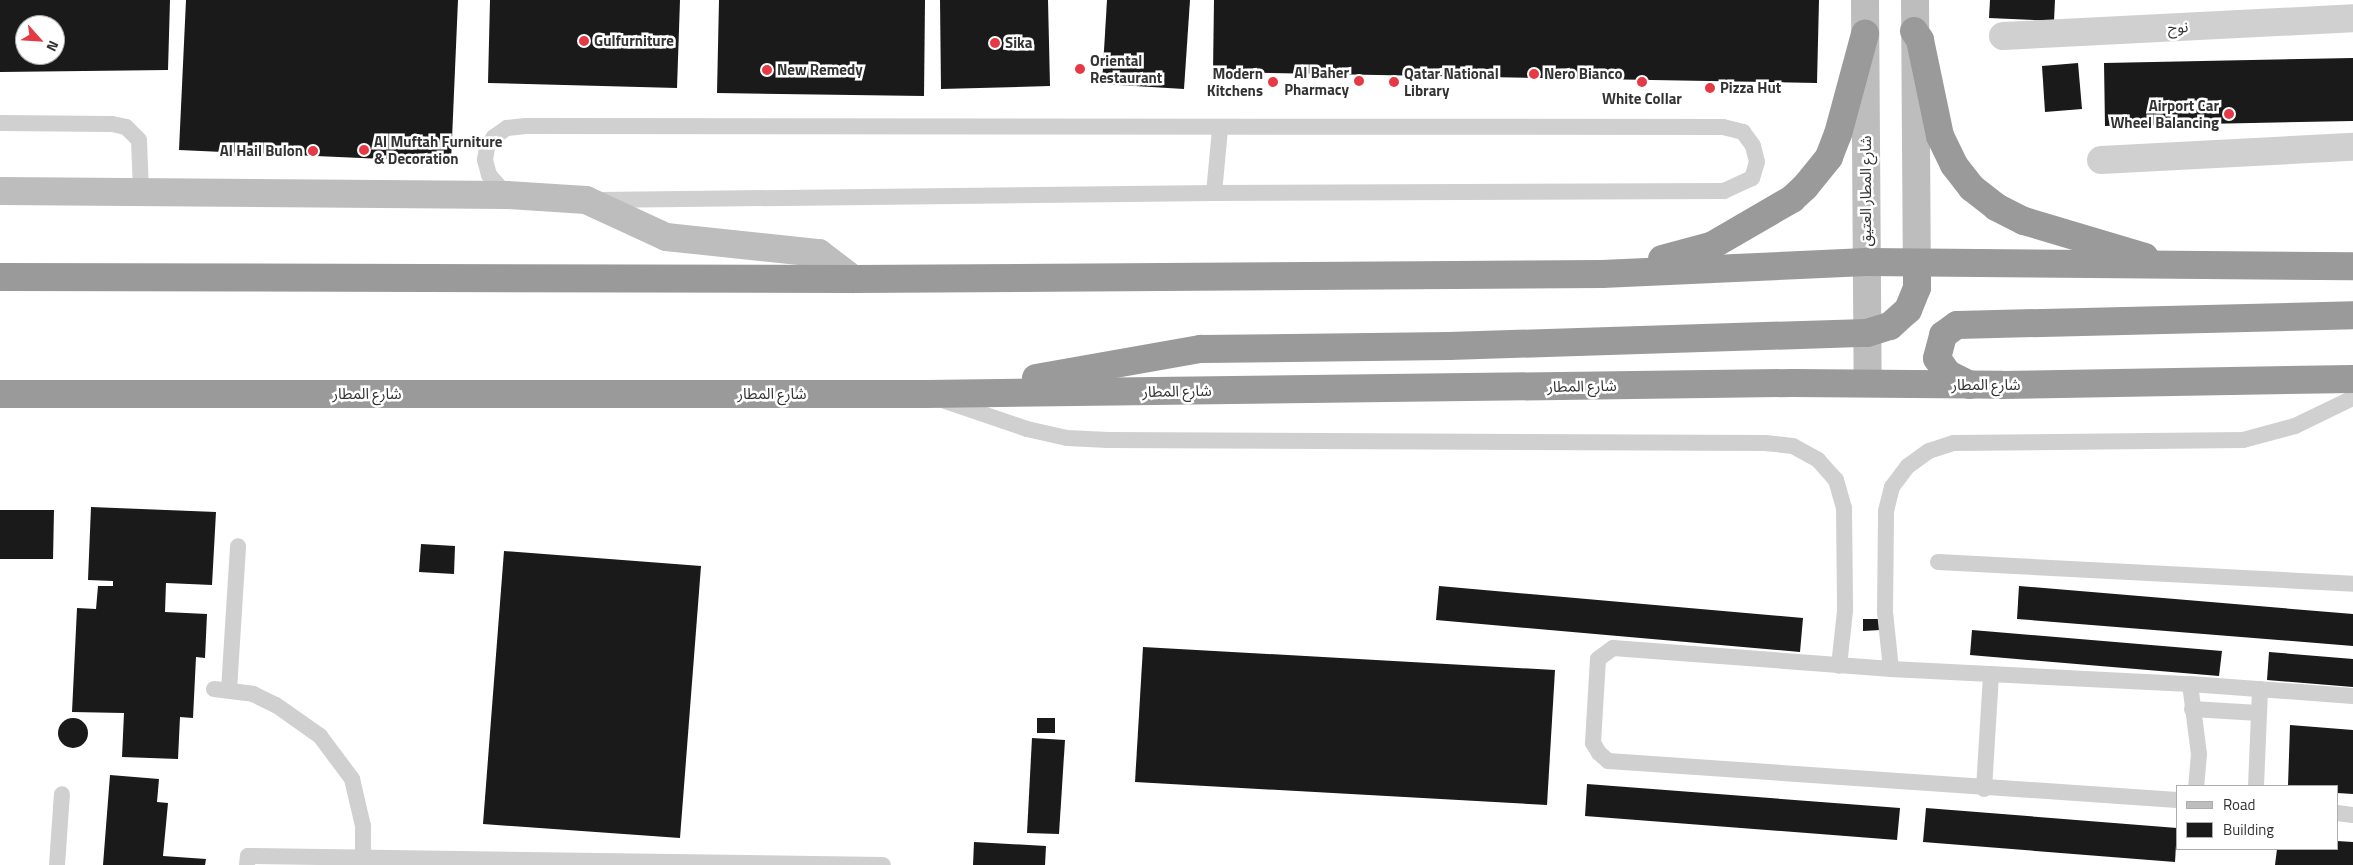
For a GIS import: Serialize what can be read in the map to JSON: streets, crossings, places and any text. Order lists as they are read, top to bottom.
{
  "streets": {
    "highway": ["شارع المطار"],
    "street": ["نوح", "شارع المطار العتيق"]
  },
  "crossings": [
    ["شارع المطار العتيق", "شارع المطار"]
  ],
  "places": [
    "Gulfurniture",
    "Sika",
    "Oriental Restaurant",
    "New Remedy",
    "Nero Bianco",
    "Al Baher Pharmacy",
    "Modern Kitchens",
    "Qatar National Library",
    "White Collar",
    "Pizza Hut",
    "Airport Car Wheel Balancing",
    "Al Muftah Furniture & Decoration",
    "Al Hail Bulon"
  ],
  "legend": ["Road", "Building"],
  "north": "bottom right"
}
